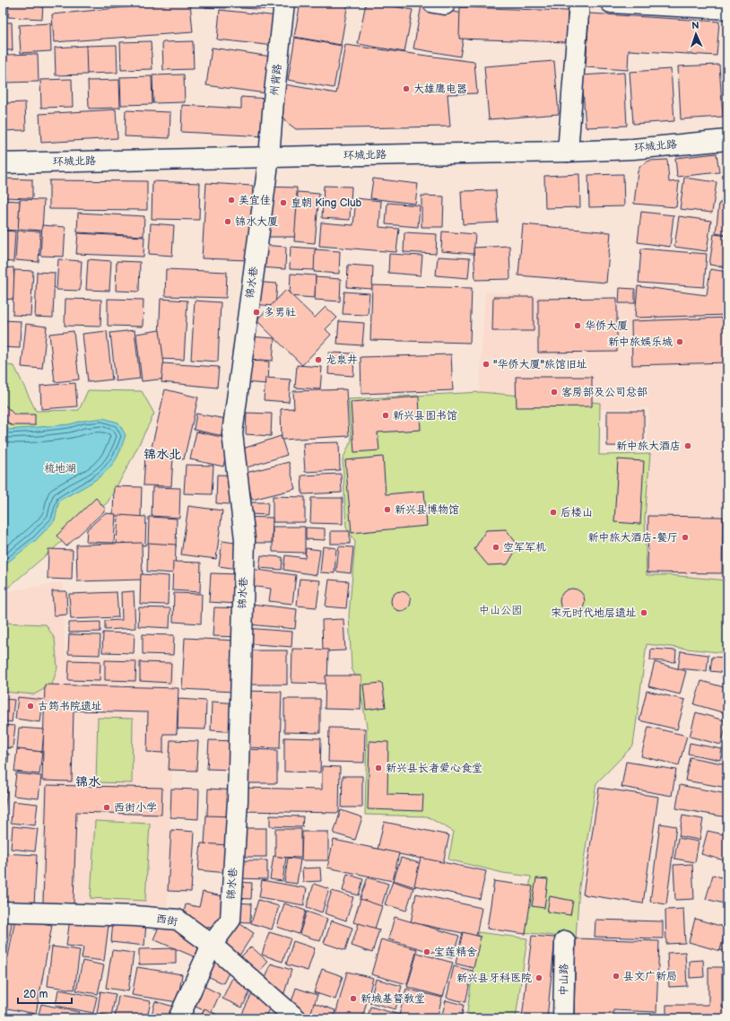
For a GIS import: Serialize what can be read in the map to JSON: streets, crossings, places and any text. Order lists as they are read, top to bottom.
{
  "streets": {
    "street": [
      "州背路",
      "环城北路",
      "锦水巷",
      "西街",
      "中山路"
    ]
  },
  "crossings": [
    ["州背路", "环城北路"],
    ["州背路", "锦水巷"],
    ["环城北路", "锦水巷"],
    ["锦水巷", "西街"]
  ],
  "districts": ["锦水北", "锦水"],
  "parks": ["梳地湖", "中山公园"],
  "places": [
    "大雄鹰电器",
    "美宜佳",
    "皇朝 King Club",
    "锦水大厦",
    "多男社",
    "华侨大厦",
    "新中旅娱乐城",
    "龙泉井",
    "\"华侨大厦\"旅馆旧址",
    "客房部及公司总部",
    "新兴县图书馆",
    "新中旅大酒店",
    "新兴县博物馆",
    "后楼山",
    "新中旅大酒店-餐厅",
    "空军军机",
    "宋元时代地层遗址",
    "古筠书院遗址",
    "新兴县长者爱心食堂",
    "西街小学",
    "宝莲精舍",
    "县文广新局",
    "新兴县牙科医院",
    "新城基督教堂"
  ],
  "scale_bar": "20 m",
  "north": "top"
}
